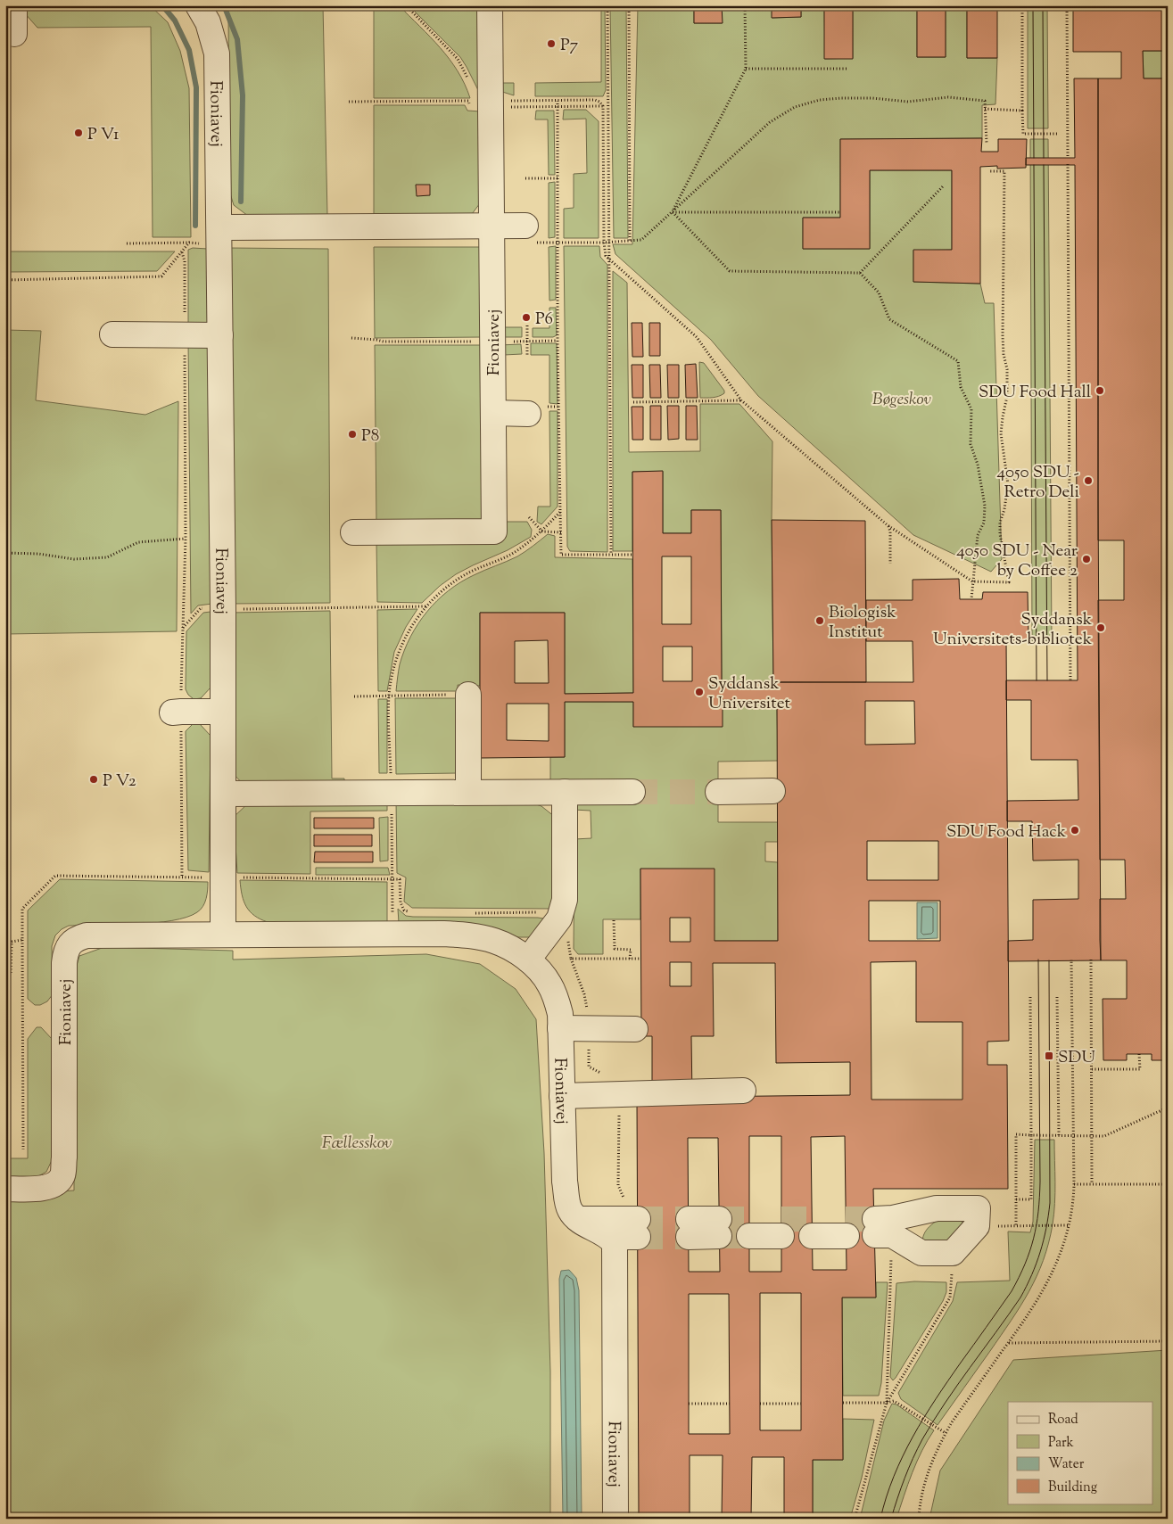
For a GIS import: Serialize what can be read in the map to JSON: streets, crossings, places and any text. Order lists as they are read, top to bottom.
{
  "streets": {
    "street": ["Fioniavej"]
  },
  "parks": ["Bøgeskov", "Fællesskov"],
  "places": {
    "other": [
      "P7",
      "P V1",
      "P6",
      "SDU Food Hall",
      "P8",
      "4050 SDU - Retro Deli",
      "4050 SDU - Near by Coffee 2",
      "Biologisk Institut",
      "Syddansk Universitets-bibliotek",
      "Syddansk Universitet",
      "P V2",
      "SDU Food Hack"
    ],
    "transit": ["SDU"]
  },
  "legend": [
    "Road",
    "Park",
    "Water",
    "Building"
  ]
}
